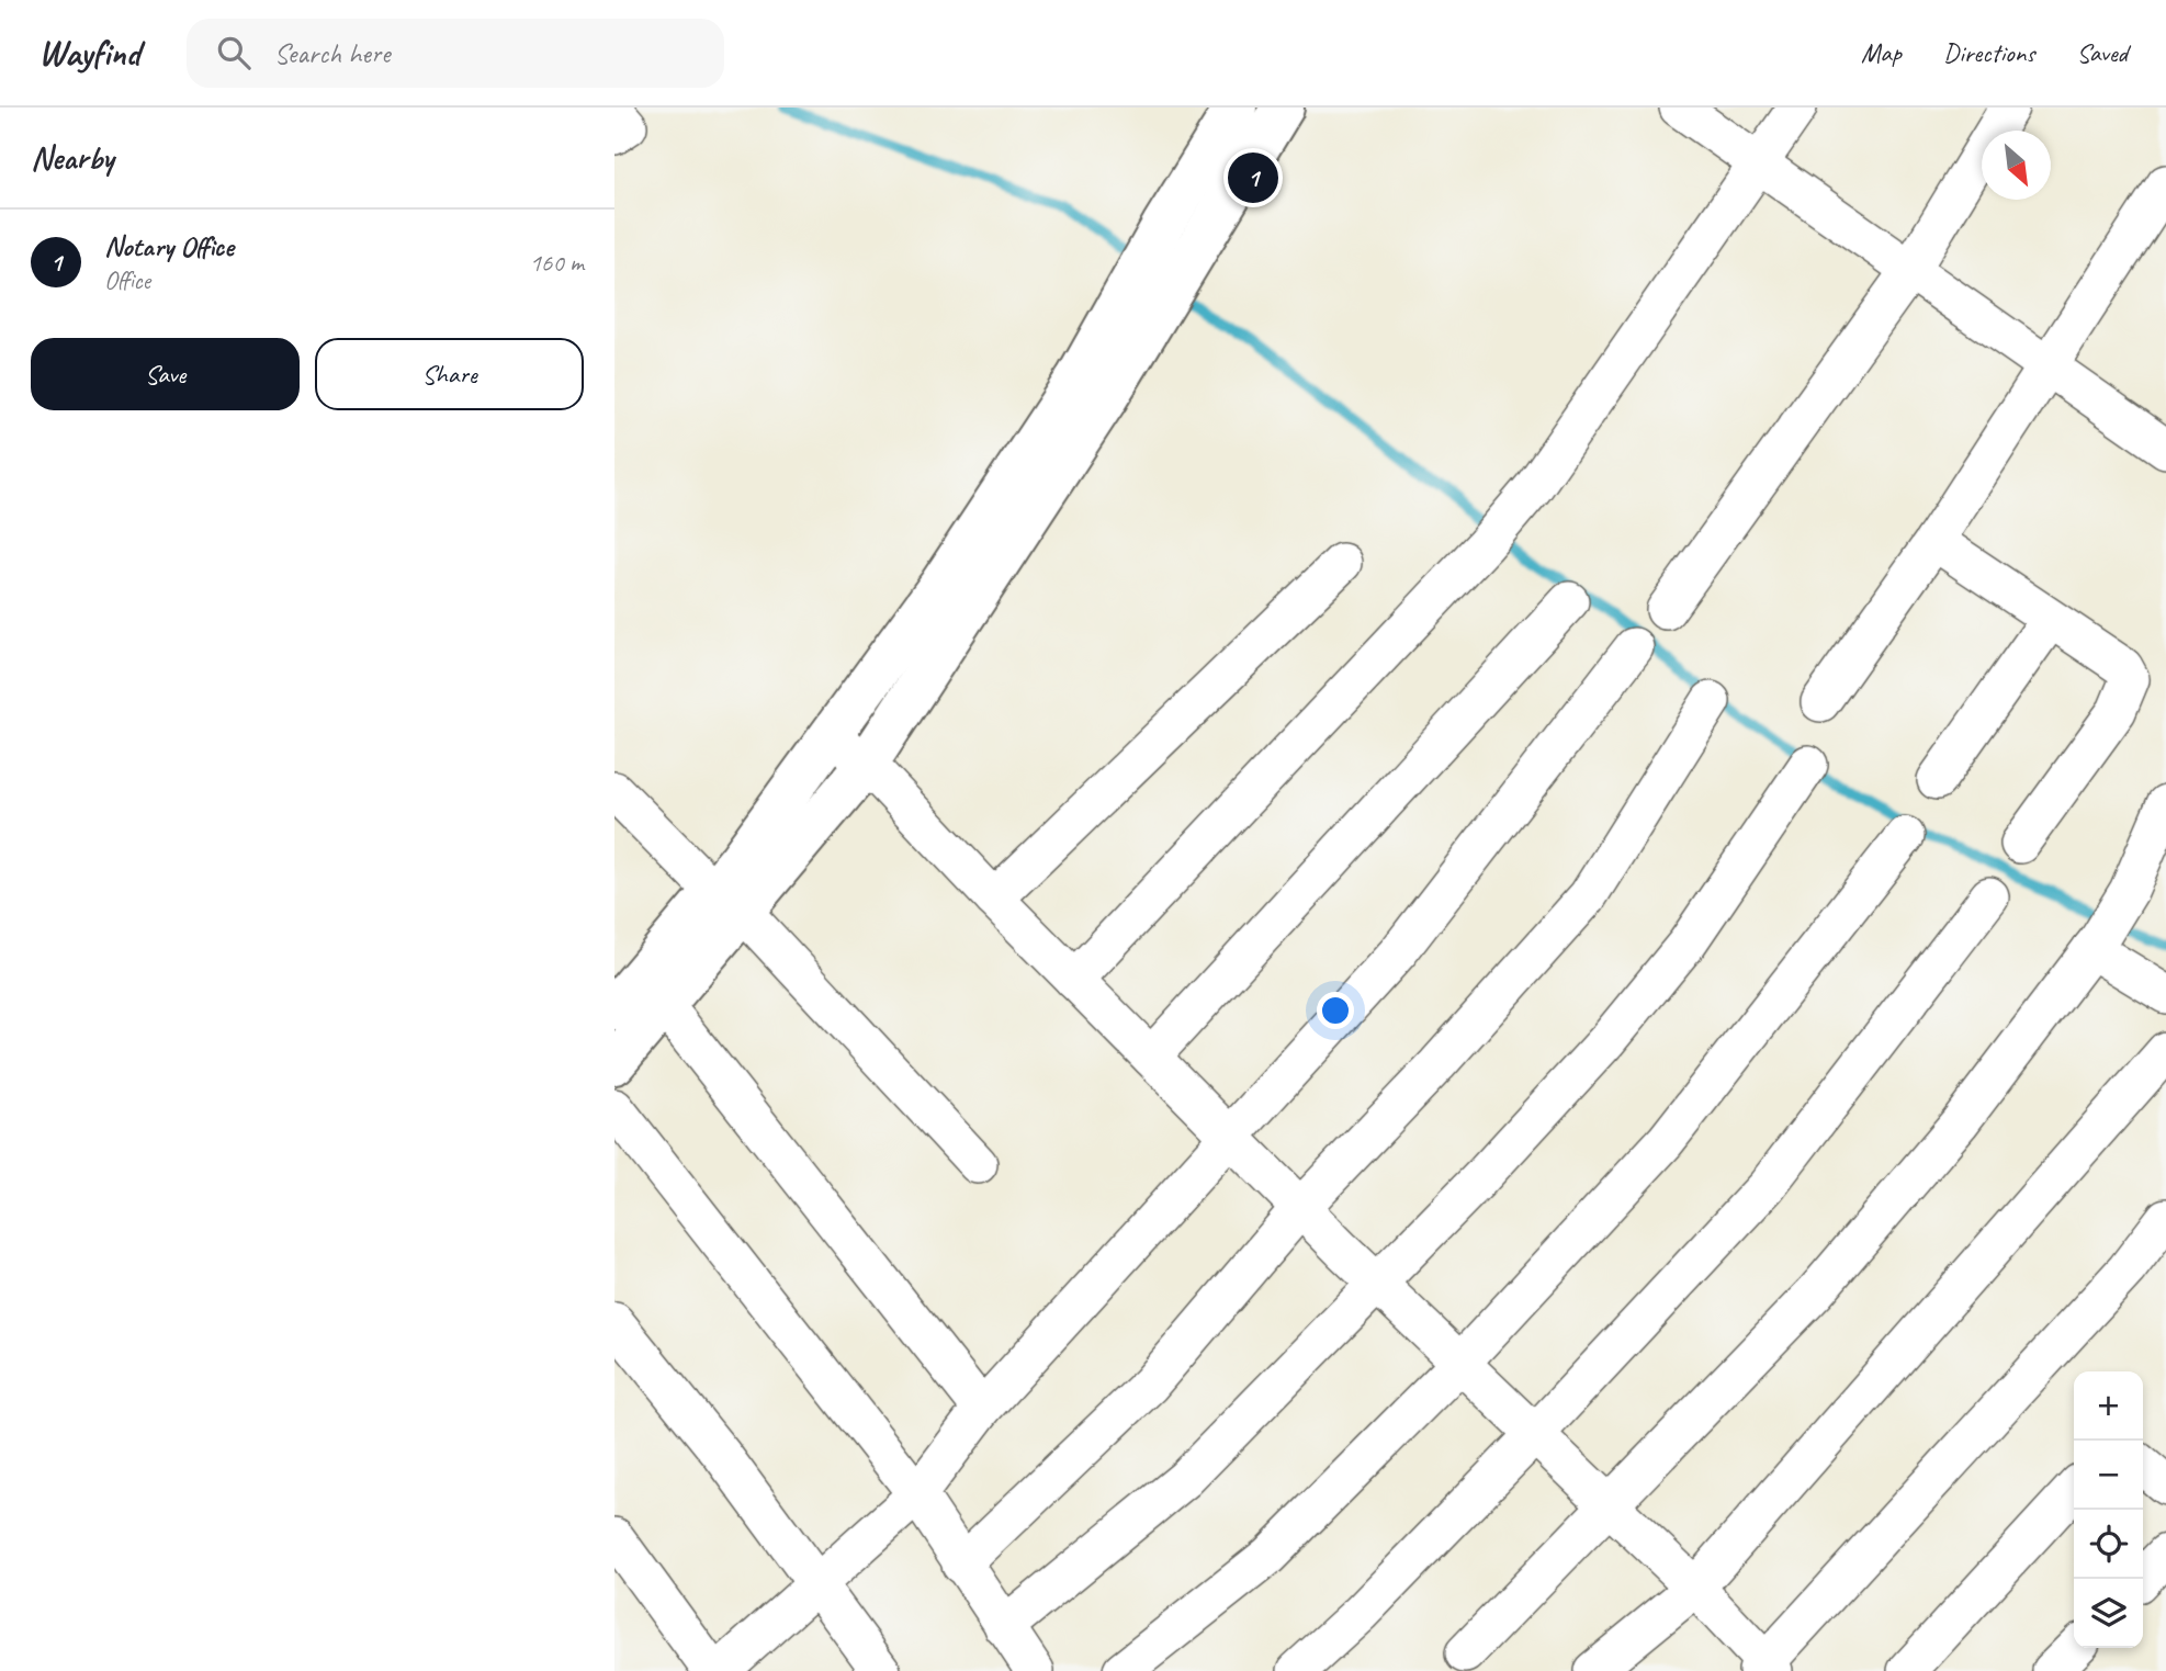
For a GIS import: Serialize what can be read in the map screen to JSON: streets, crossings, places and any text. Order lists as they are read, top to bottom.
{
  "north": "bottom right",
  "page": {
    "header": "Wayfind",
    "search": "Search here",
    "nav": ["Map", "Directions", "Saved"],
    "heading": "Nearby",
    "pins": "1",
    "list": [
      {
        "mark": "1",
        "name": "Notary Office",
        "note": "Office",
        "value": "160 m"
      }
    ],
    "buttons": ["Save", "Share"],
    "map_buttons": ["+", "−"]
  }
}
